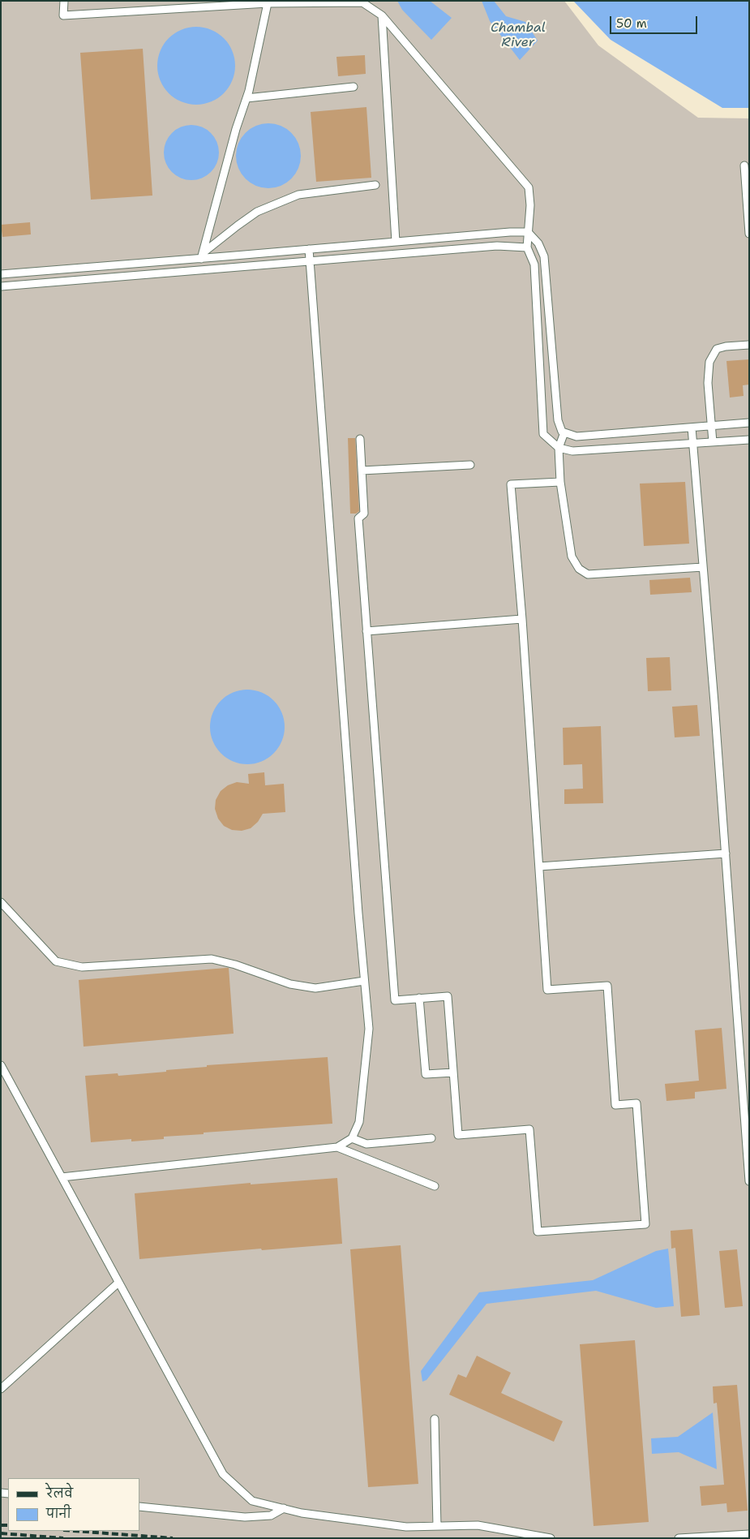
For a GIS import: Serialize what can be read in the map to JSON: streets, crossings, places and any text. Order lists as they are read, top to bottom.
{
  "water": ["Chambal River"],
  "legend": ["रेलवे", "पानी"],
  "scale_bar": "50 m"
}
